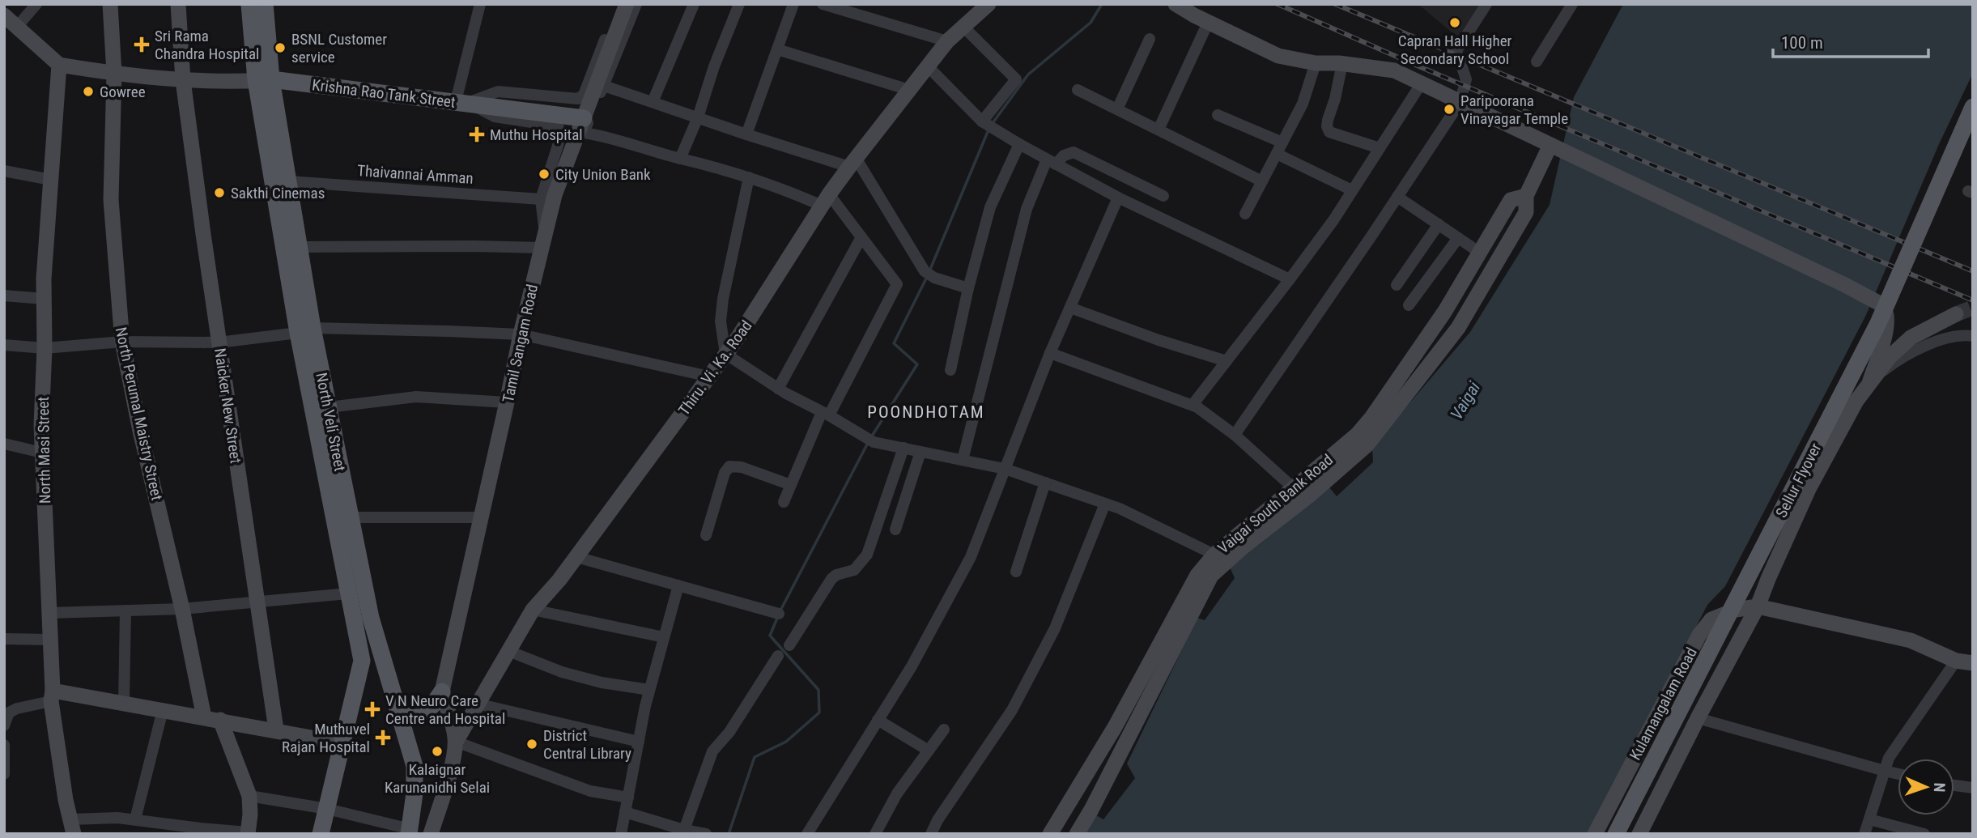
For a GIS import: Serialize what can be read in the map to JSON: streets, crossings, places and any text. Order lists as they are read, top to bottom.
{
  "streets": {
    "main road": ["Krishna Rao Tank Street", "North Veli Street", "Sellur Flyover"],
    "street": [
      "Thaivannai Amman",
      "Tamil Sangam Road",
      "Thiru. Vi. Ka. Road",
      "Naicker New Street",
      "North Perumal Maistry Street",
      "North Masi Street",
      "Vaigai South Bank Road",
      "Kulamangalam Road"
    ]
  },
  "crossings": [
    ["Krishna Rao Tank Street", "Tamil Sangam Road"],
    ["Krishna Rao Tank Street", "North Veli Street"],
    ["Thaivannai Amman", "Tamil Sangam Road"],
    ["Thaivannai Amman", "North Veli Street"]
  ],
  "districts": ["POONDHOTAM"],
  "water": ["Vaigai"],
  "places": {
    "other": [
      "Capran Hall Higher Secondary School",
      "BSNL Customer service",
      "Gowree",
      "Paripoorana Vinayagar Temple",
      "City Union Bank",
      "Sakthi Cinemas",
      "District Central Library",
      "Kalaignar Karunanidhi Selai"
    ],
    "health": [
      "Sri Rama Chandra Hospital",
      "Muthu Hospital",
      "V N Neuro Care Centre and Hospital",
      "Muthuvel Rajan Hospital"
    ]
  },
  "scale_bar": "100 m",
  "north": "right"
}
